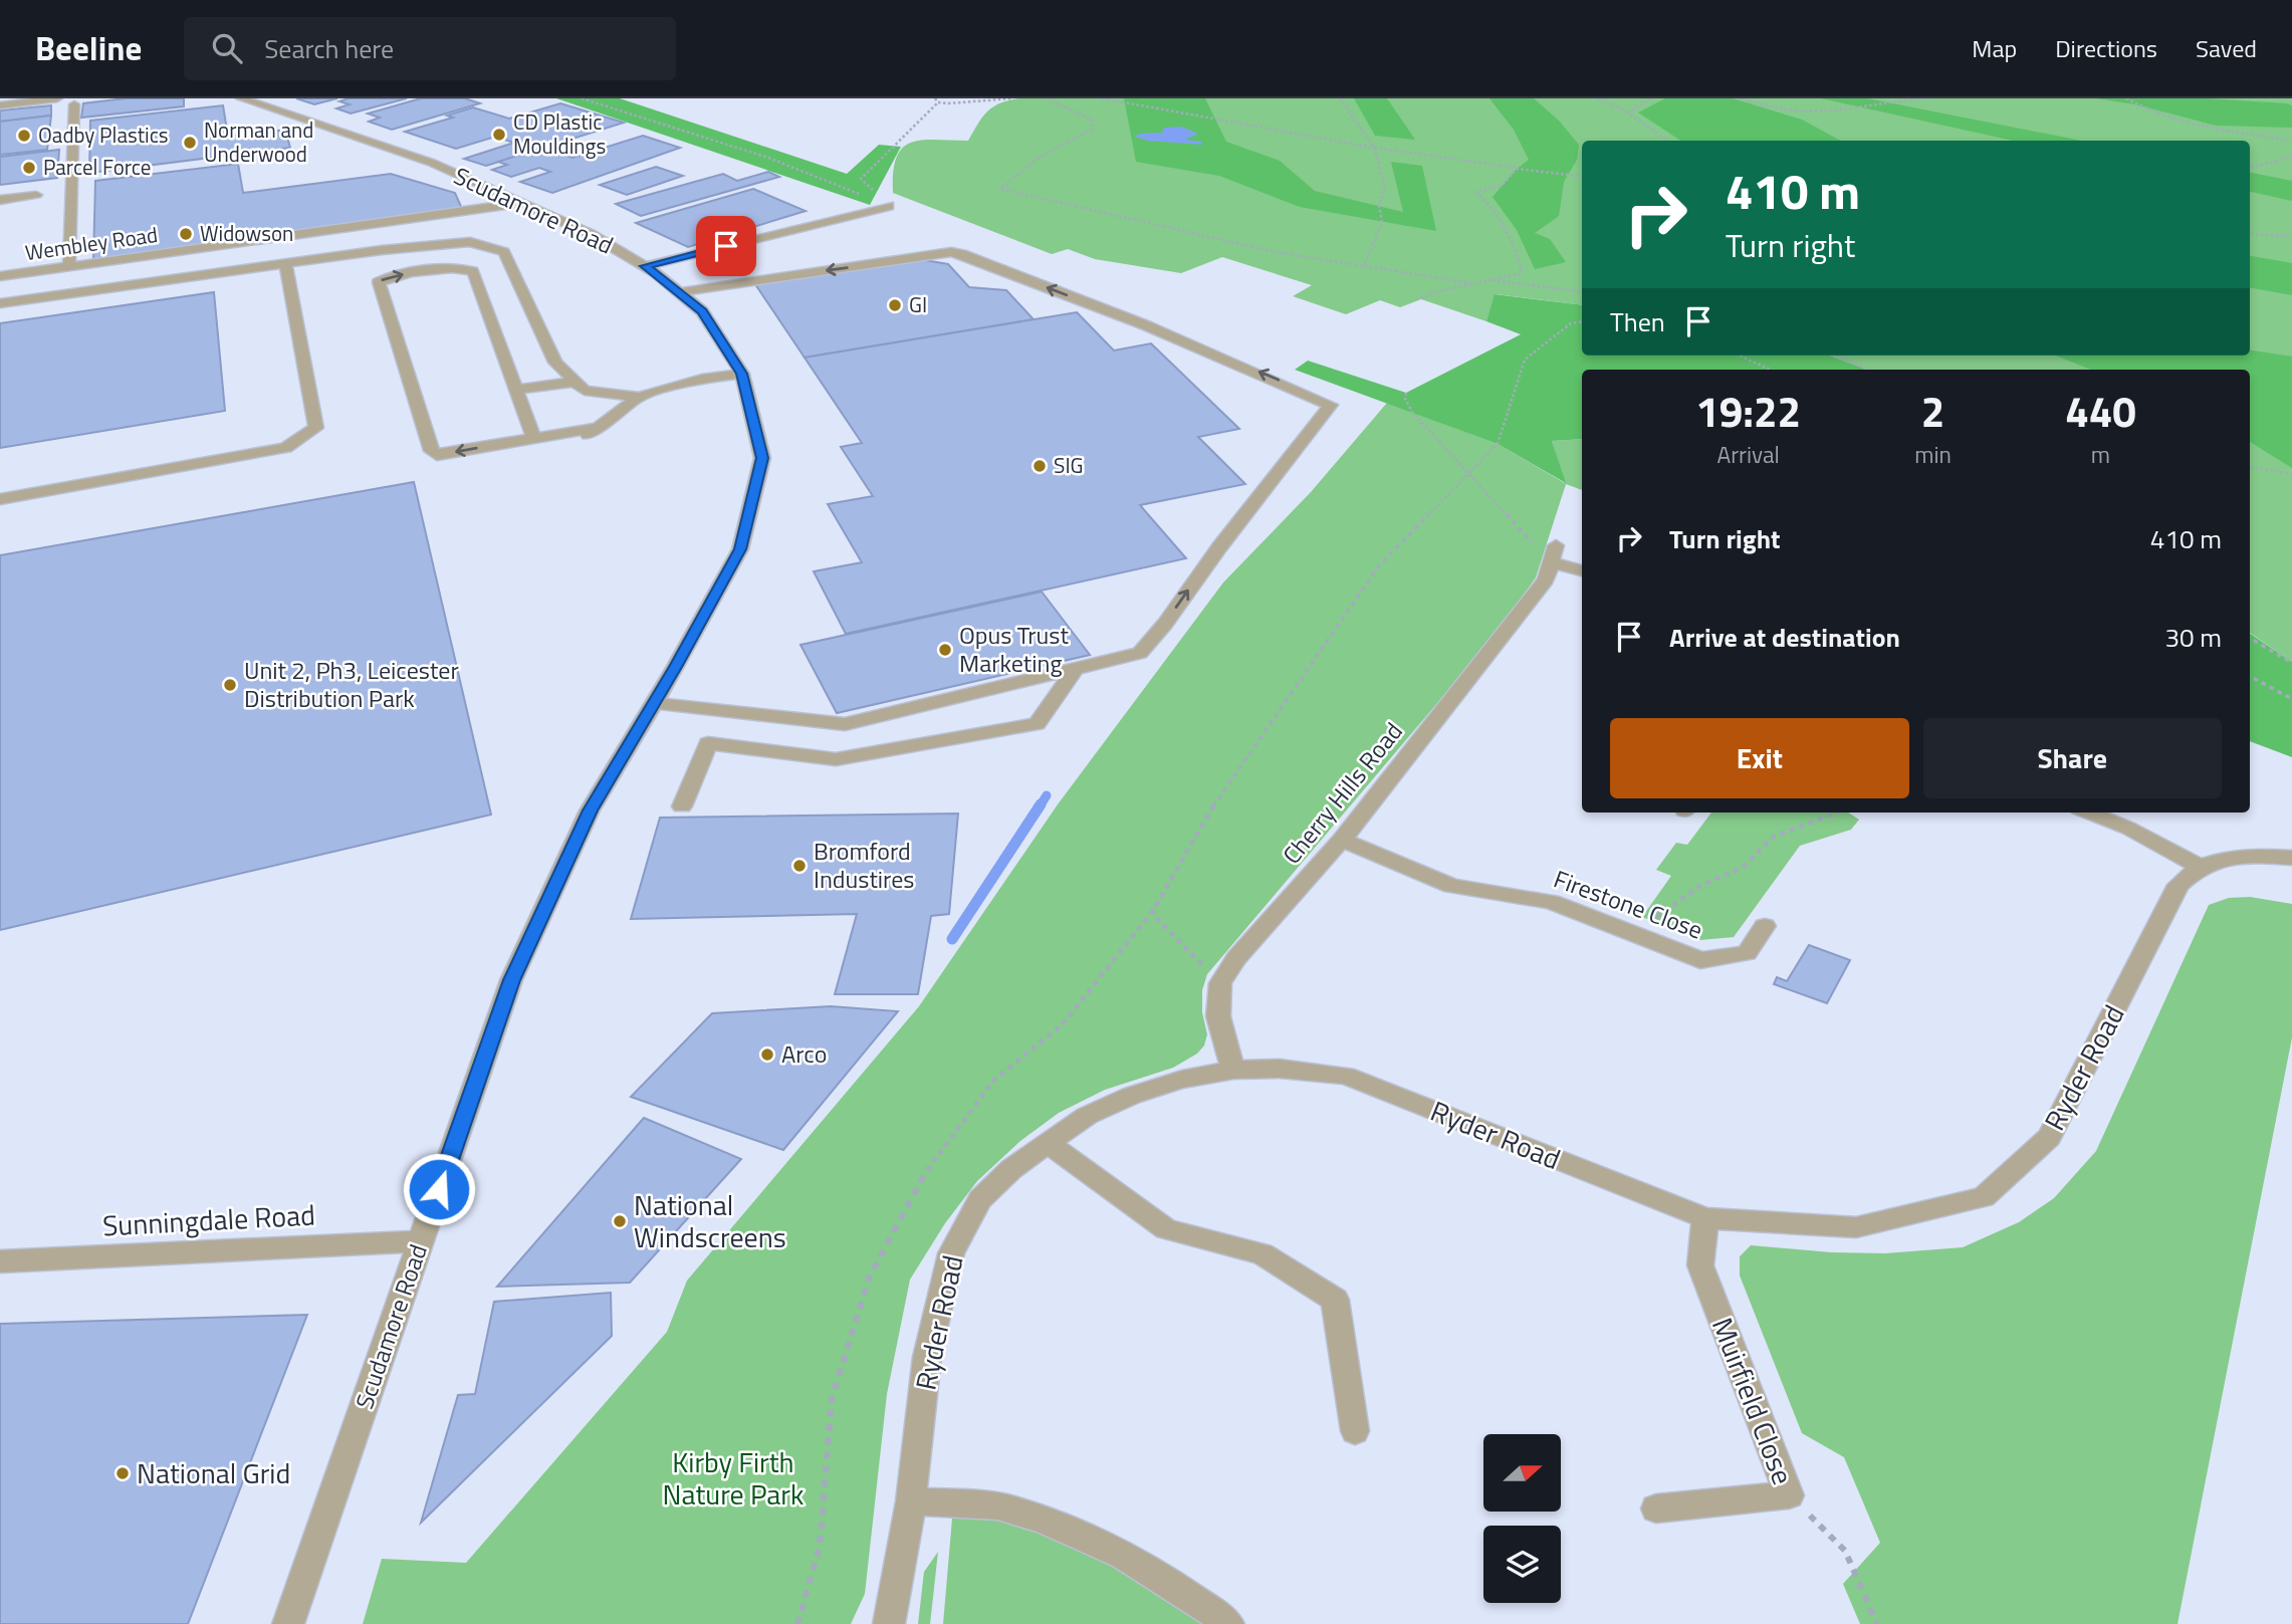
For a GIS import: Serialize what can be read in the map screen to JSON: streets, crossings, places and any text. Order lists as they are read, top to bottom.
{
  "streets": {
    "street": [
      "Scudamore Road",
      "Wembley Road",
      "Cherry Hills Road",
      "Firestone Close",
      "Ryder Road",
      "Sunningdale Road",
      "Muirfield Close"
    ]
  },
  "crossings": [
    ["Scudamore Road", "Wembley Road"],
    ["Scudamore Road", "Sunningdale Road"],
    ["Cherry Hills Road", "Firestone Close"],
    ["Cherry Hills Road", "Ryder Road"],
    ["Ryder Road", "Muirfield Close"]
  ],
  "parks": ["Kirby Firth Nature Park"],
  "places": [
    "CD Plastic Mouldings",
    "Oadby Plastics",
    "Norman and Underwood",
    "Parcel Force",
    "Widowson",
    "GI",
    "SIG",
    "Opus Trust Marketing",
    "Unit 2, Ph3, Leicester Distribution Park",
    "Bromford Industires",
    "Arco",
    "National Windscreens",
    "National Grid"
  ],
  "north": "right",
  "page": {
    "header": "Beeline",
    "search": "Search here",
    "nav": ["Map", "Directions", "Saved"],
    "turn": ["410 m", "Turn right"],
    "then": "Then",
    "eta": [
      "19:22",
      "Arrival",
      "2",
      "min",
      "440",
      "m"
    ],
    "list": [
      {
        "name": "Turn right",
        "value": "410 m"
      },
      {
        "name": "Arrive at destination",
        "value": "30 m"
      }
    ],
    "buttons": ["Exit", "Share"]
  }
}
